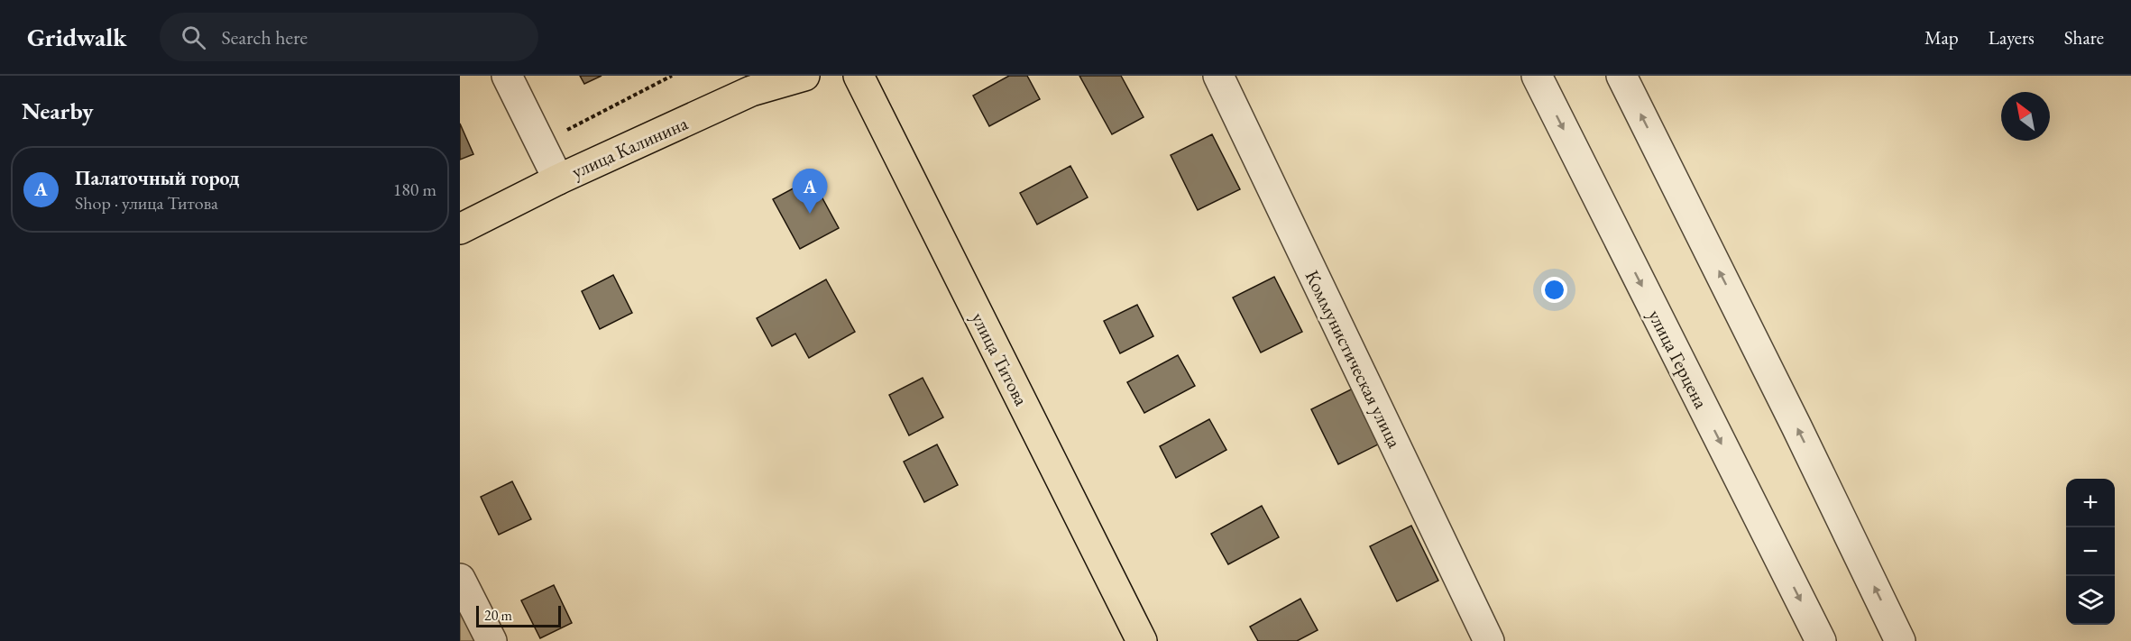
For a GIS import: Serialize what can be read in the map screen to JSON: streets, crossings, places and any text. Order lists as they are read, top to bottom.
{
  "streets": {
    "main road": ["улица Калинина", "улица Титова"],
    "street": ["Коммунистическая улица", "улица Герцена"]
  },
  "scale_bar": "20 m",
  "north": "top left",
  "page": {
    "header": "Gridwalk",
    "search": "Search here",
    "nav": ["Map", "Layers", "Share"],
    "heading": "Nearby",
    "list": [
      {
        "mark": "A",
        "name": "Палаточный город",
        "note": "Shop · улица Титова",
        "value": "180 m"
      }
    ],
    "pins": "A",
    "map_buttons": ["+", "−"],
    "scale": "20 m"
  }
}
